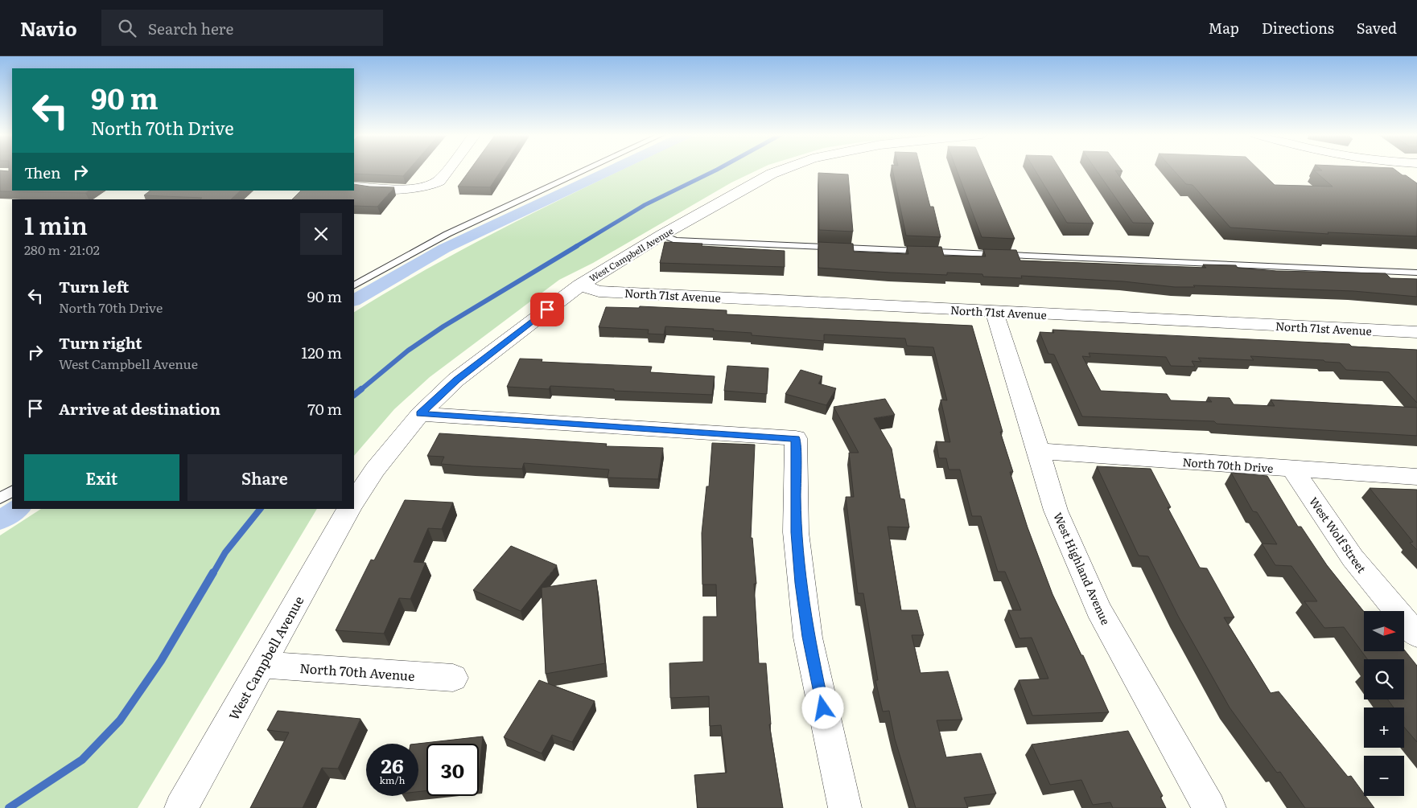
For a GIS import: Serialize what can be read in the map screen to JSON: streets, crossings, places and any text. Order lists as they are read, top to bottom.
{
  "streets": {
    "street": [
      "West Campbell Avenue",
      "North 71st Avenue",
      "North 70th Drive",
      "West Wolf Street",
      "West Highland Avenue",
      "North 70th Avenue"
    ]
  },
  "crossings": [
    ["West Campbell Avenue", "North 71st Avenue"],
    ["West Campbell Avenue", "North 70th Avenue"],
    ["North 71st Avenue", "West Highland Avenue"],
    ["North 70th Drive", "West Wolf Street"],
    ["North 70th Drive", "West Highland Avenue"]
  ],
  "north": "right",
  "page": {
    "header": "Navio",
    "search": "Search here",
    "nav": ["Map", "Directions", "Saved"],
    "turn": ["90 m", "North 70th Drive"],
    "then": "Then",
    "heading": ["1 min", "280 m · 21:02"],
    "list": [
      {
        "name": "Turn left",
        "note": "North 70th Drive",
        "value": "90 m"
      },
      {
        "name": "Turn right",
        "note": "West Campbell Avenue",
        "value": "120 m"
      },
      {
        "name": "Arrive at destination",
        "value": "70 m"
      }
    ],
    "buttons": ["Exit", "Share"],
    "map_buttons": ["+", "−"],
    "speed": "26 km/h",
    "limit": "30"
  }
}
